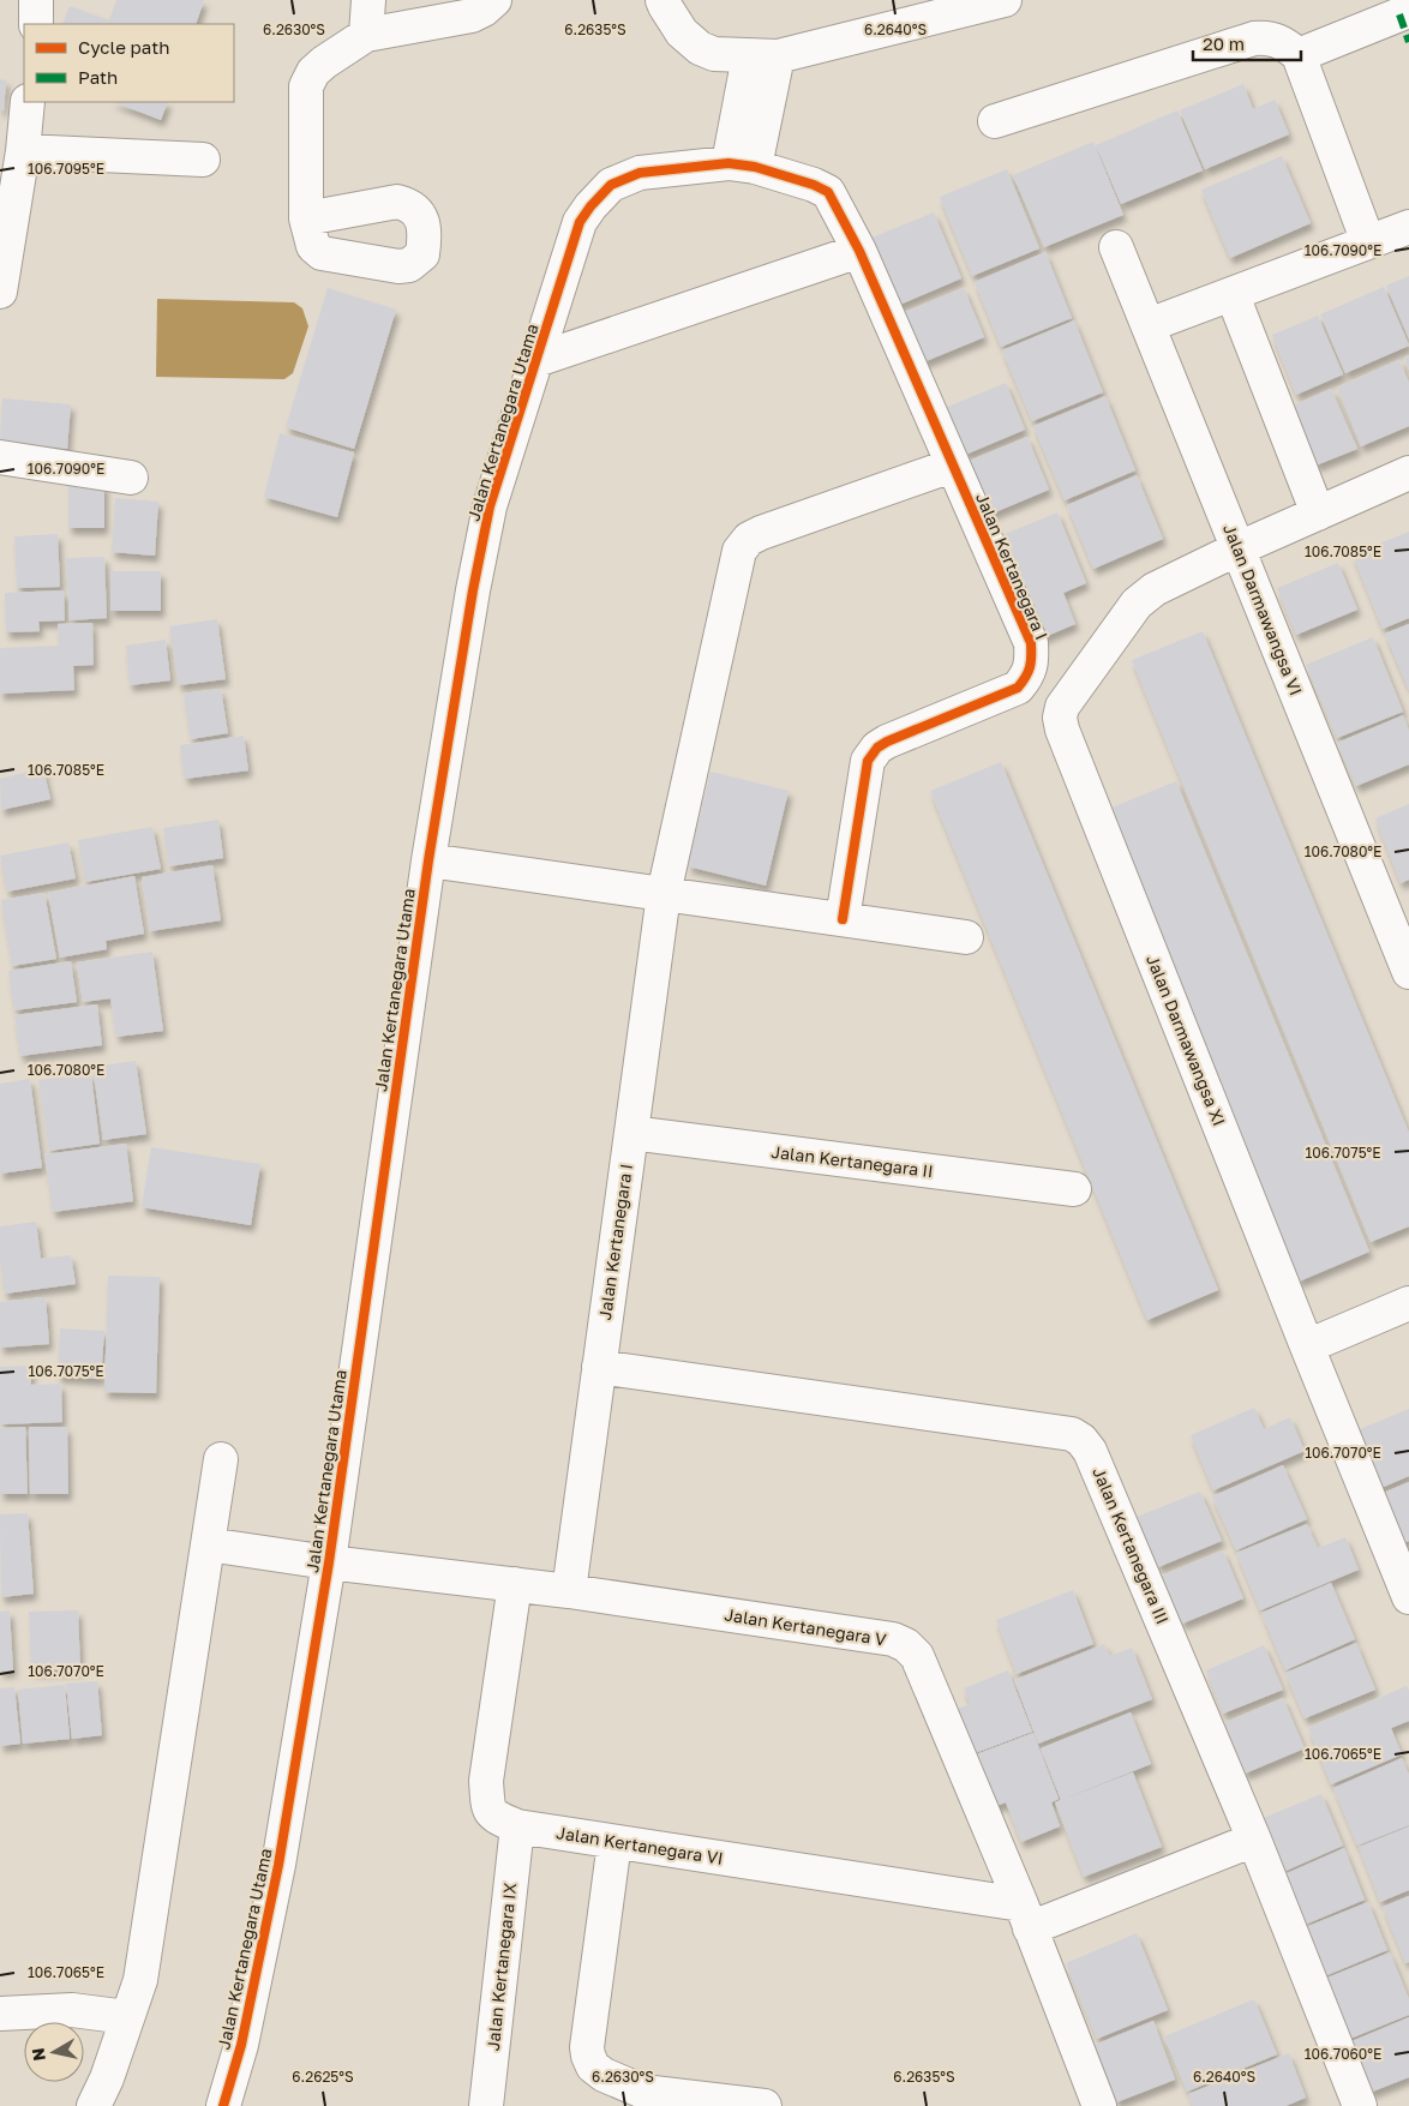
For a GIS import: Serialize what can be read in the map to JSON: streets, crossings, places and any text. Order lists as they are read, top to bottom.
{
  "streets": {
    "street": [
      "Jalan Kertanegara Utama",
      "Jalan Kertanegara I",
      "Jalan Darmawangsa VI",
      "Jalan Darmawangsa XI",
      "Jalan Kertanegara II",
      "Jalan Kertanegara III",
      "Jalan Kertanegara V",
      "Jalan Kertanegara VI",
      "Jalan Kertanegara IX"
    ]
  },
  "crossings": [
    ["Jalan Kertanegara Utama", "Jalan Kertanegara I"],
    ["Jalan Kertanegara Utama", "Jalan Kertanegara V"],
    ["Jalan Kertanegara I", "Jalan Kertanegara II"],
    ["Jalan Kertanegara I", "Jalan Kertanegara III"],
    ["Jalan Kertanegara I", "Jalan Kertanegara V"],
    ["Jalan Darmawangsa VI", "Jalan Darmawangsa XI"],
    ["Jalan Kertanegara V", "Jalan Kertanegara VI"],
    ["Jalan Kertanegara VI", "Jalan Kertanegara IX"]
  ],
  "legend": ["Cycle path", "Path"],
  "scale_bar": "20 m",
  "north": "left",
  "coordinates": [
    "6.2630°S",
    "6.2635°S",
    "6.2640°S",
    "106.7095°E",
    "106.7090°E",
    "106.7085°E",
    "106.7080°E",
    "106.7075°E",
    "106.7070°E",
    "106.7065°E",
    "106.7060°E",
    "6.2625°S"
  ]
}
